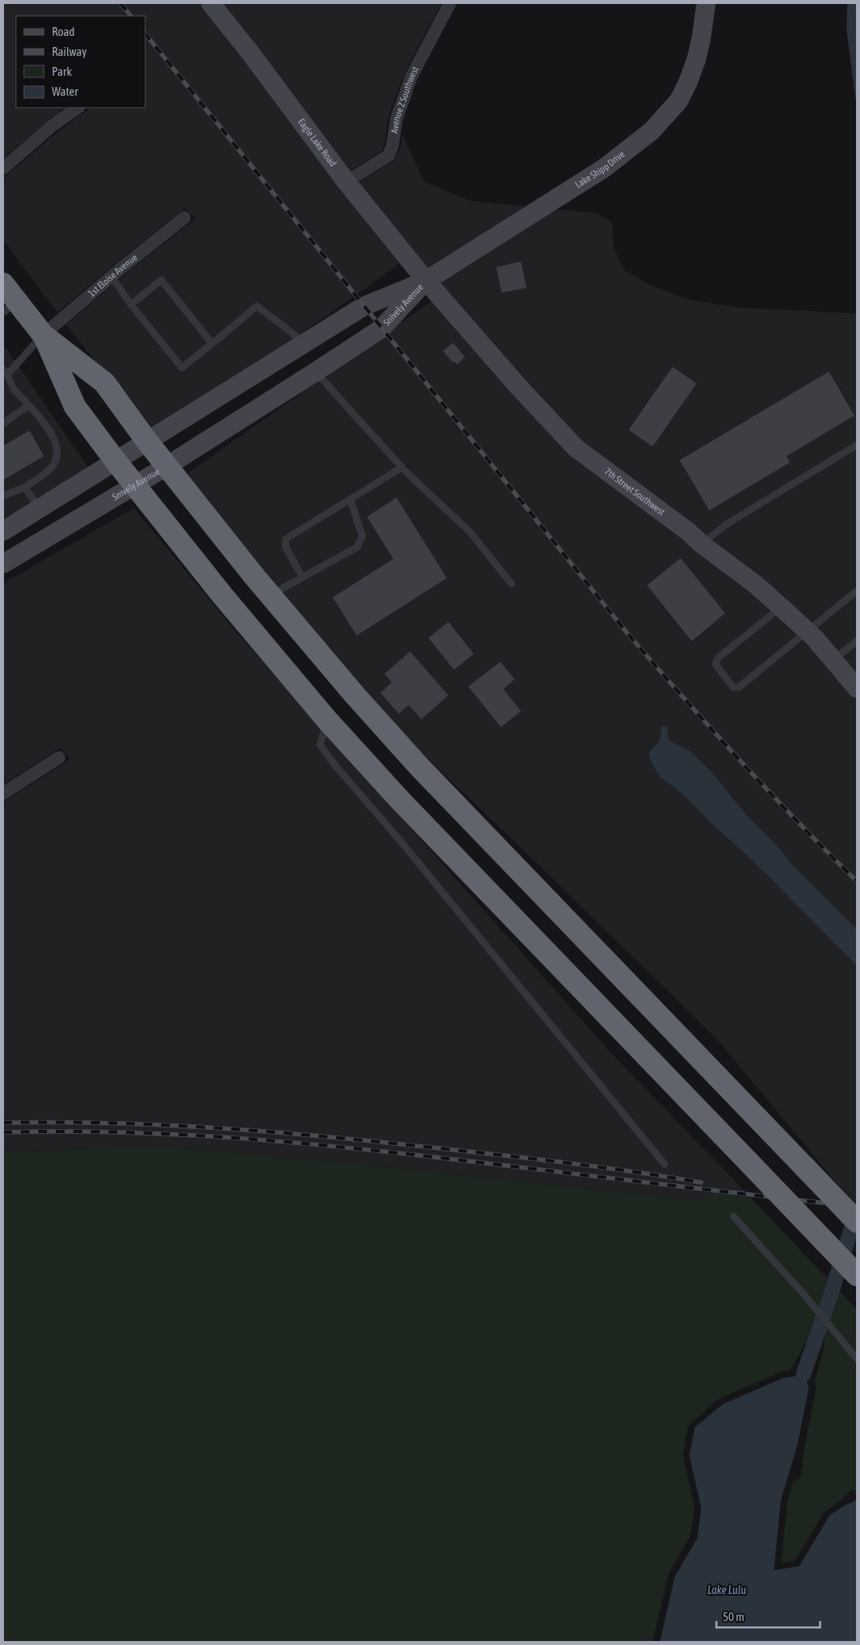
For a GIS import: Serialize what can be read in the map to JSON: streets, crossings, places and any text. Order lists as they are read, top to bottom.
{
  "streets": {
    "street": [
      "Avenue Z Southwest",
      "Eagle Lake Road",
      "Lake Shipp Drive",
      "1st Eloise Avenue",
      "Snively Avenue",
      "7th Street Southwest"
    ]
  },
  "crossings": [
    ["Avenue Z Southwest", "Eagle Lake Road"],
    ["Eagle Lake Road", "Lake Shipp Drive"],
    ["Eagle Lake Road", "Snively Avenue"],
    ["Eagle Lake Road", "7th Street Southwest"],
    ["Lake Shipp Drive", "Snively Avenue"],
    ["Lake Shipp Drive", "7th Street Southwest"],
    ["Snively Avenue", "7th Street Southwest"]
  ],
  "water": ["Lake Lulu"],
  "legend": [
    "Road",
    "Railway",
    "Park",
    "Water"
  ],
  "scale_bar": "50 m"
}
